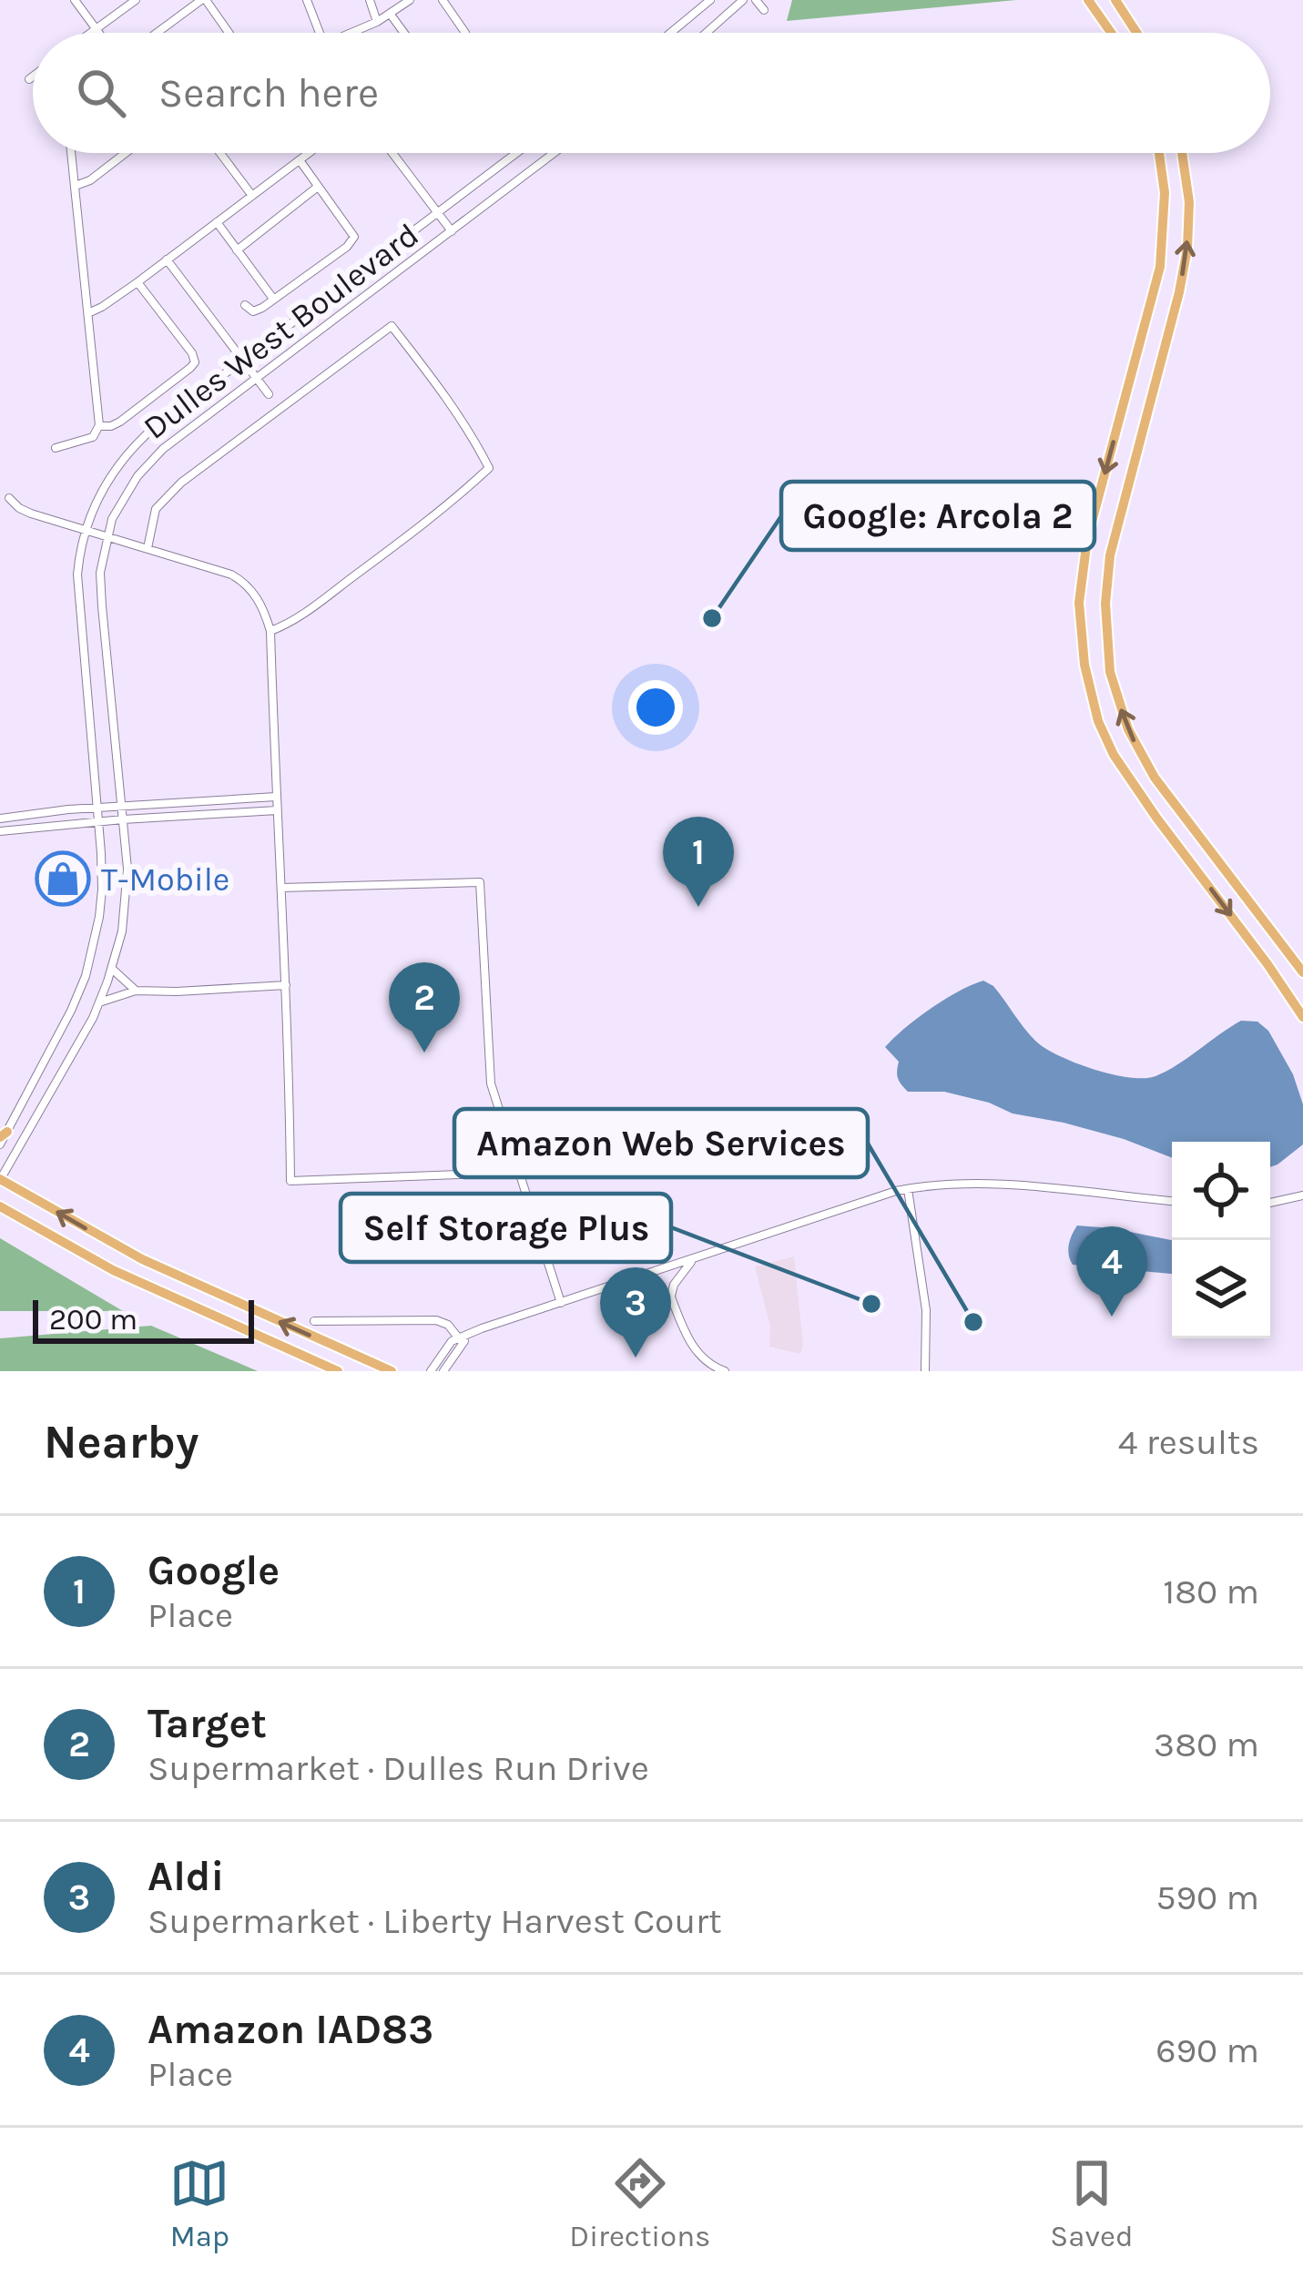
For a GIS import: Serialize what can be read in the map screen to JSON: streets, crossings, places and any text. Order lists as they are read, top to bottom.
{
  "streets": {
    "street": ["Dulles West Boulevard"]
  },
  "places": {
    "other": ["Google: Arcola 2", "Self Storage Plus", "Amazon Web Services"],
    "shop": ["T-Mobile"]
  },
  "scale_bar": "200 m",
  "page": {
    "search": "Search here",
    "pins": [
      "1",
      "2",
      "4",
      "3"
    ],
    "scale": "200 m",
    "heading": ["Nearby", "4 results"],
    "list": [
      {
        "mark": "1",
        "name": "Google",
        "note": "Place",
        "value": "180 m"
      },
      {
        "mark": "2",
        "name": "Target",
        "note": "Supermarket · Dulles Run Drive",
        "value": "380 m"
      },
      {
        "mark": "3",
        "name": "Aldi",
        "note": "Supermarket · Liberty Harvest Court",
        "value": "590 m"
      },
      {
        "mark": "4",
        "name": "Amazon IAD83",
        "note": "Place",
        "value": "690 m"
      }
    ],
    "nav": ["Map", "Directions", "Saved"]
  }
}
